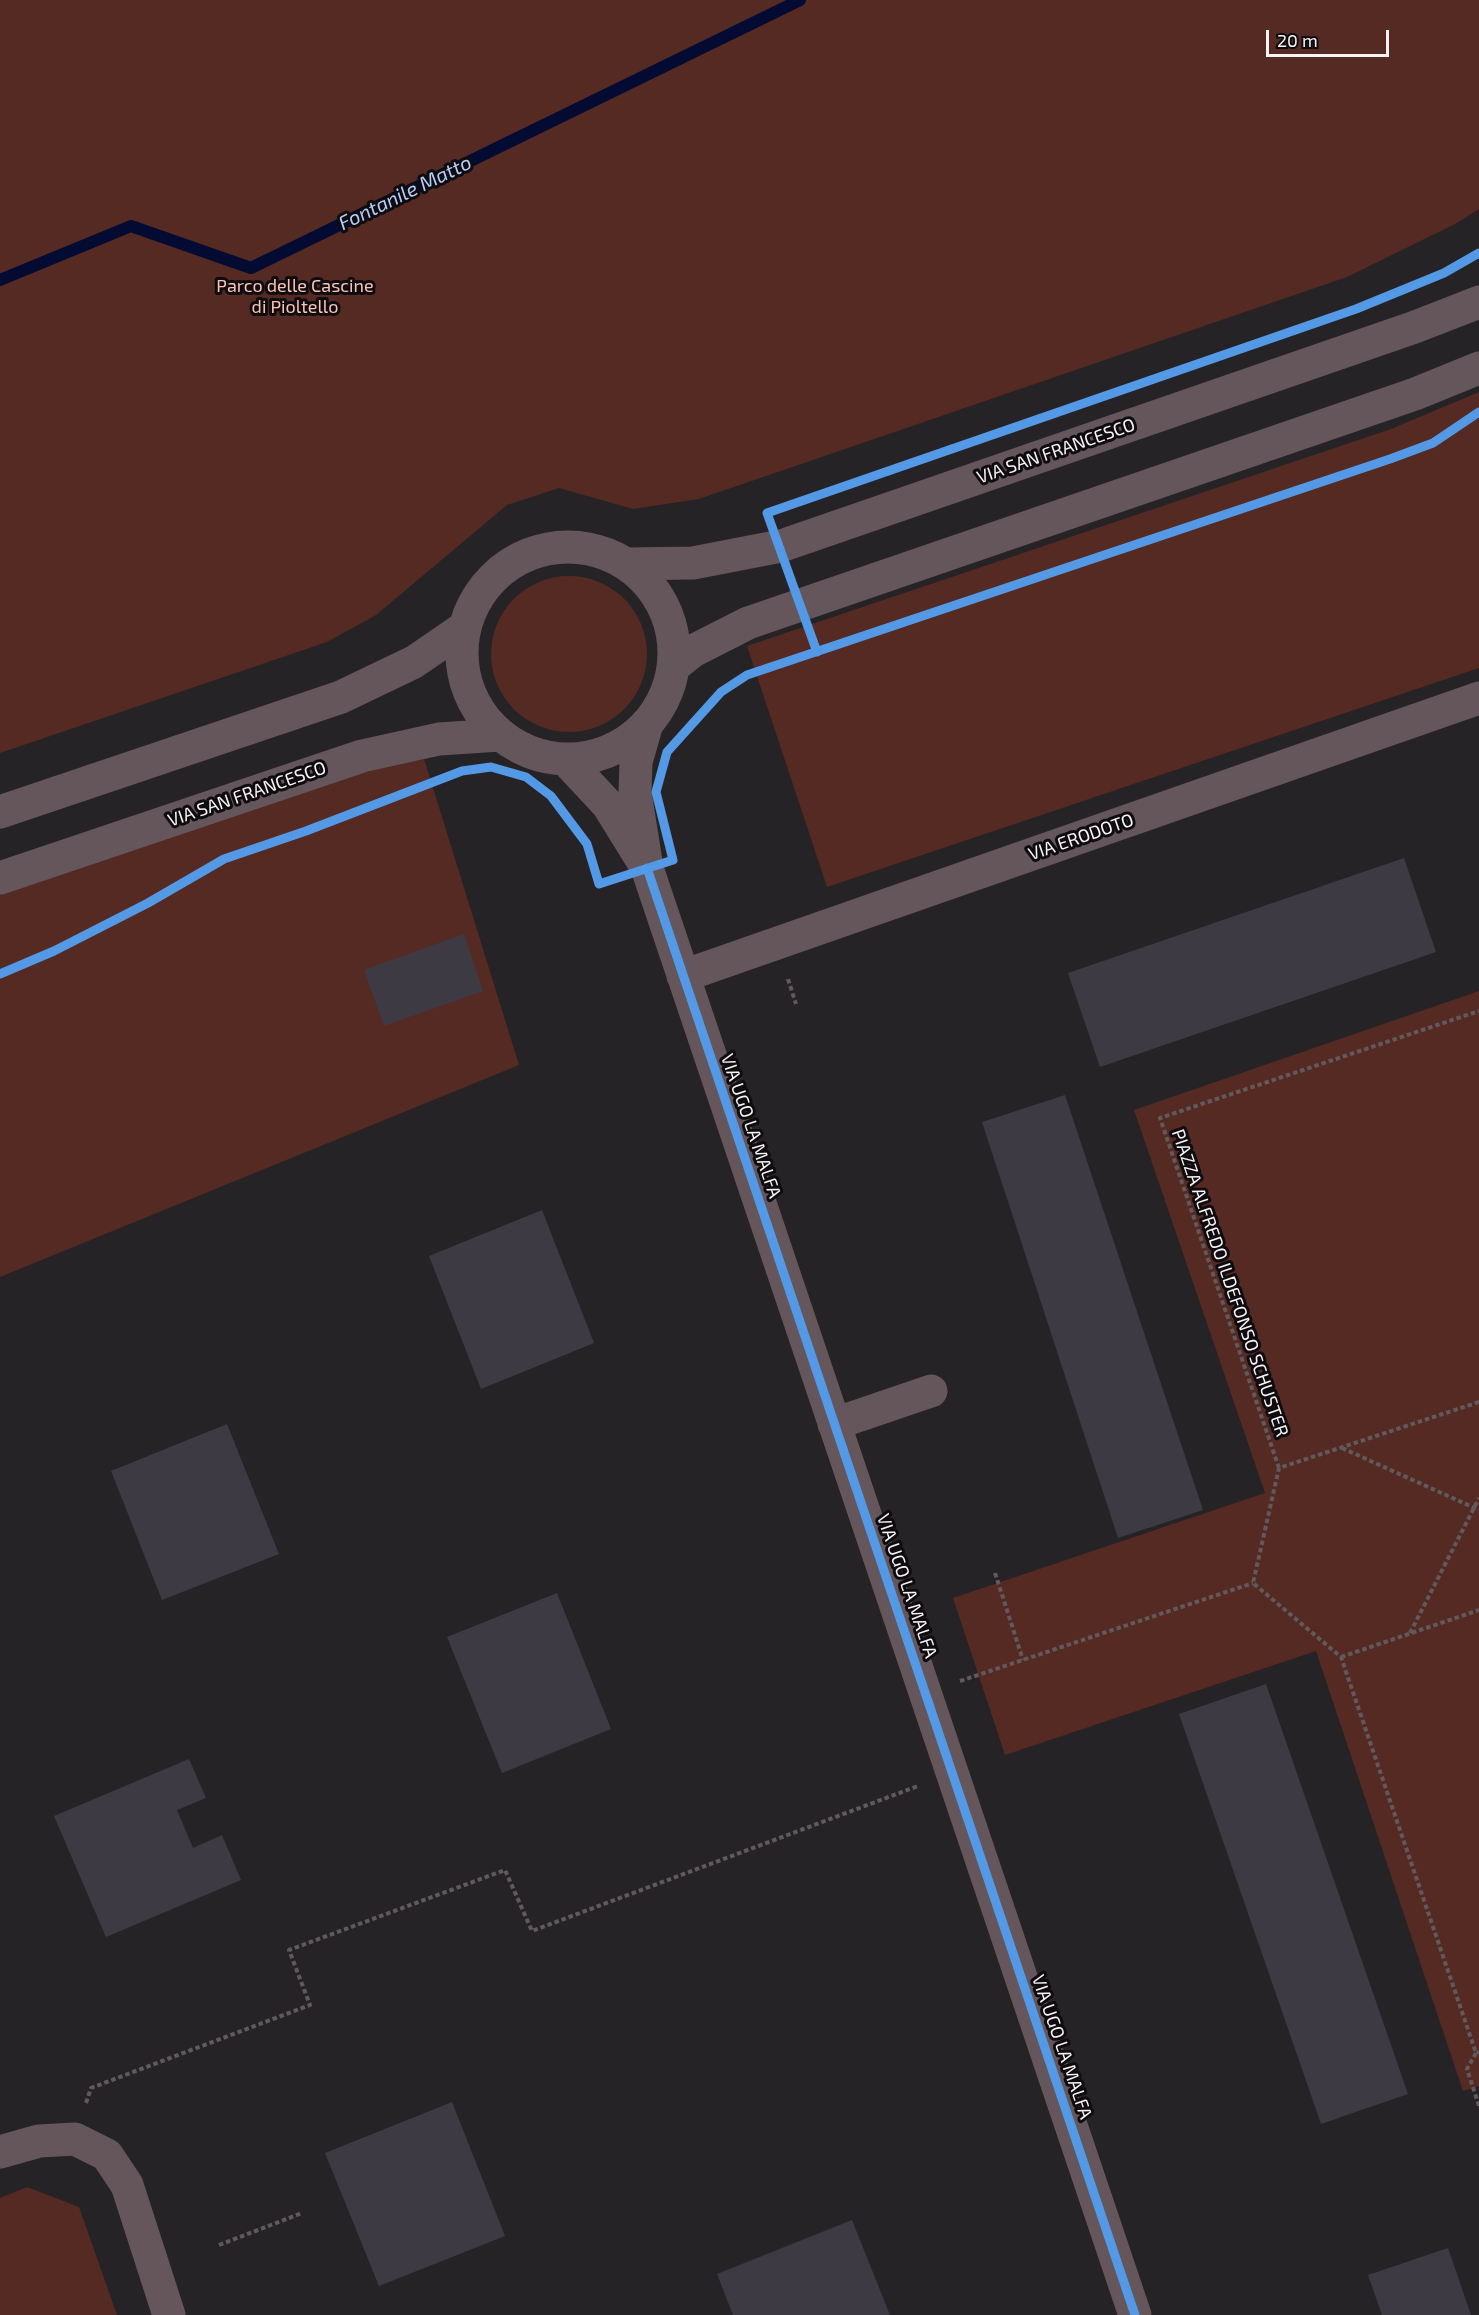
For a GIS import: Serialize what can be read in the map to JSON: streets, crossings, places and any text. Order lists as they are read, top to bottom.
{
  "streets": {
    "street": ["VIA SAN FRANCESCO", "VIA ERODOTO", "VIA UGO LA MALFA"],
    "path": ["PIAZZA ALFREDO ILDEFONSO SCHUSTER"]
  },
  "crossings": [
    ["VIA SAN FRANCESCO", "VIA UGO LA MALFA"],
    ["VIA ERODOTO", "VIA UGO LA MALFA"]
  ],
  "water": ["Fontanile Matto"],
  "parks": ["Parco delle Cascine di Pioltello"],
  "scale_bar": "20 m"
}
